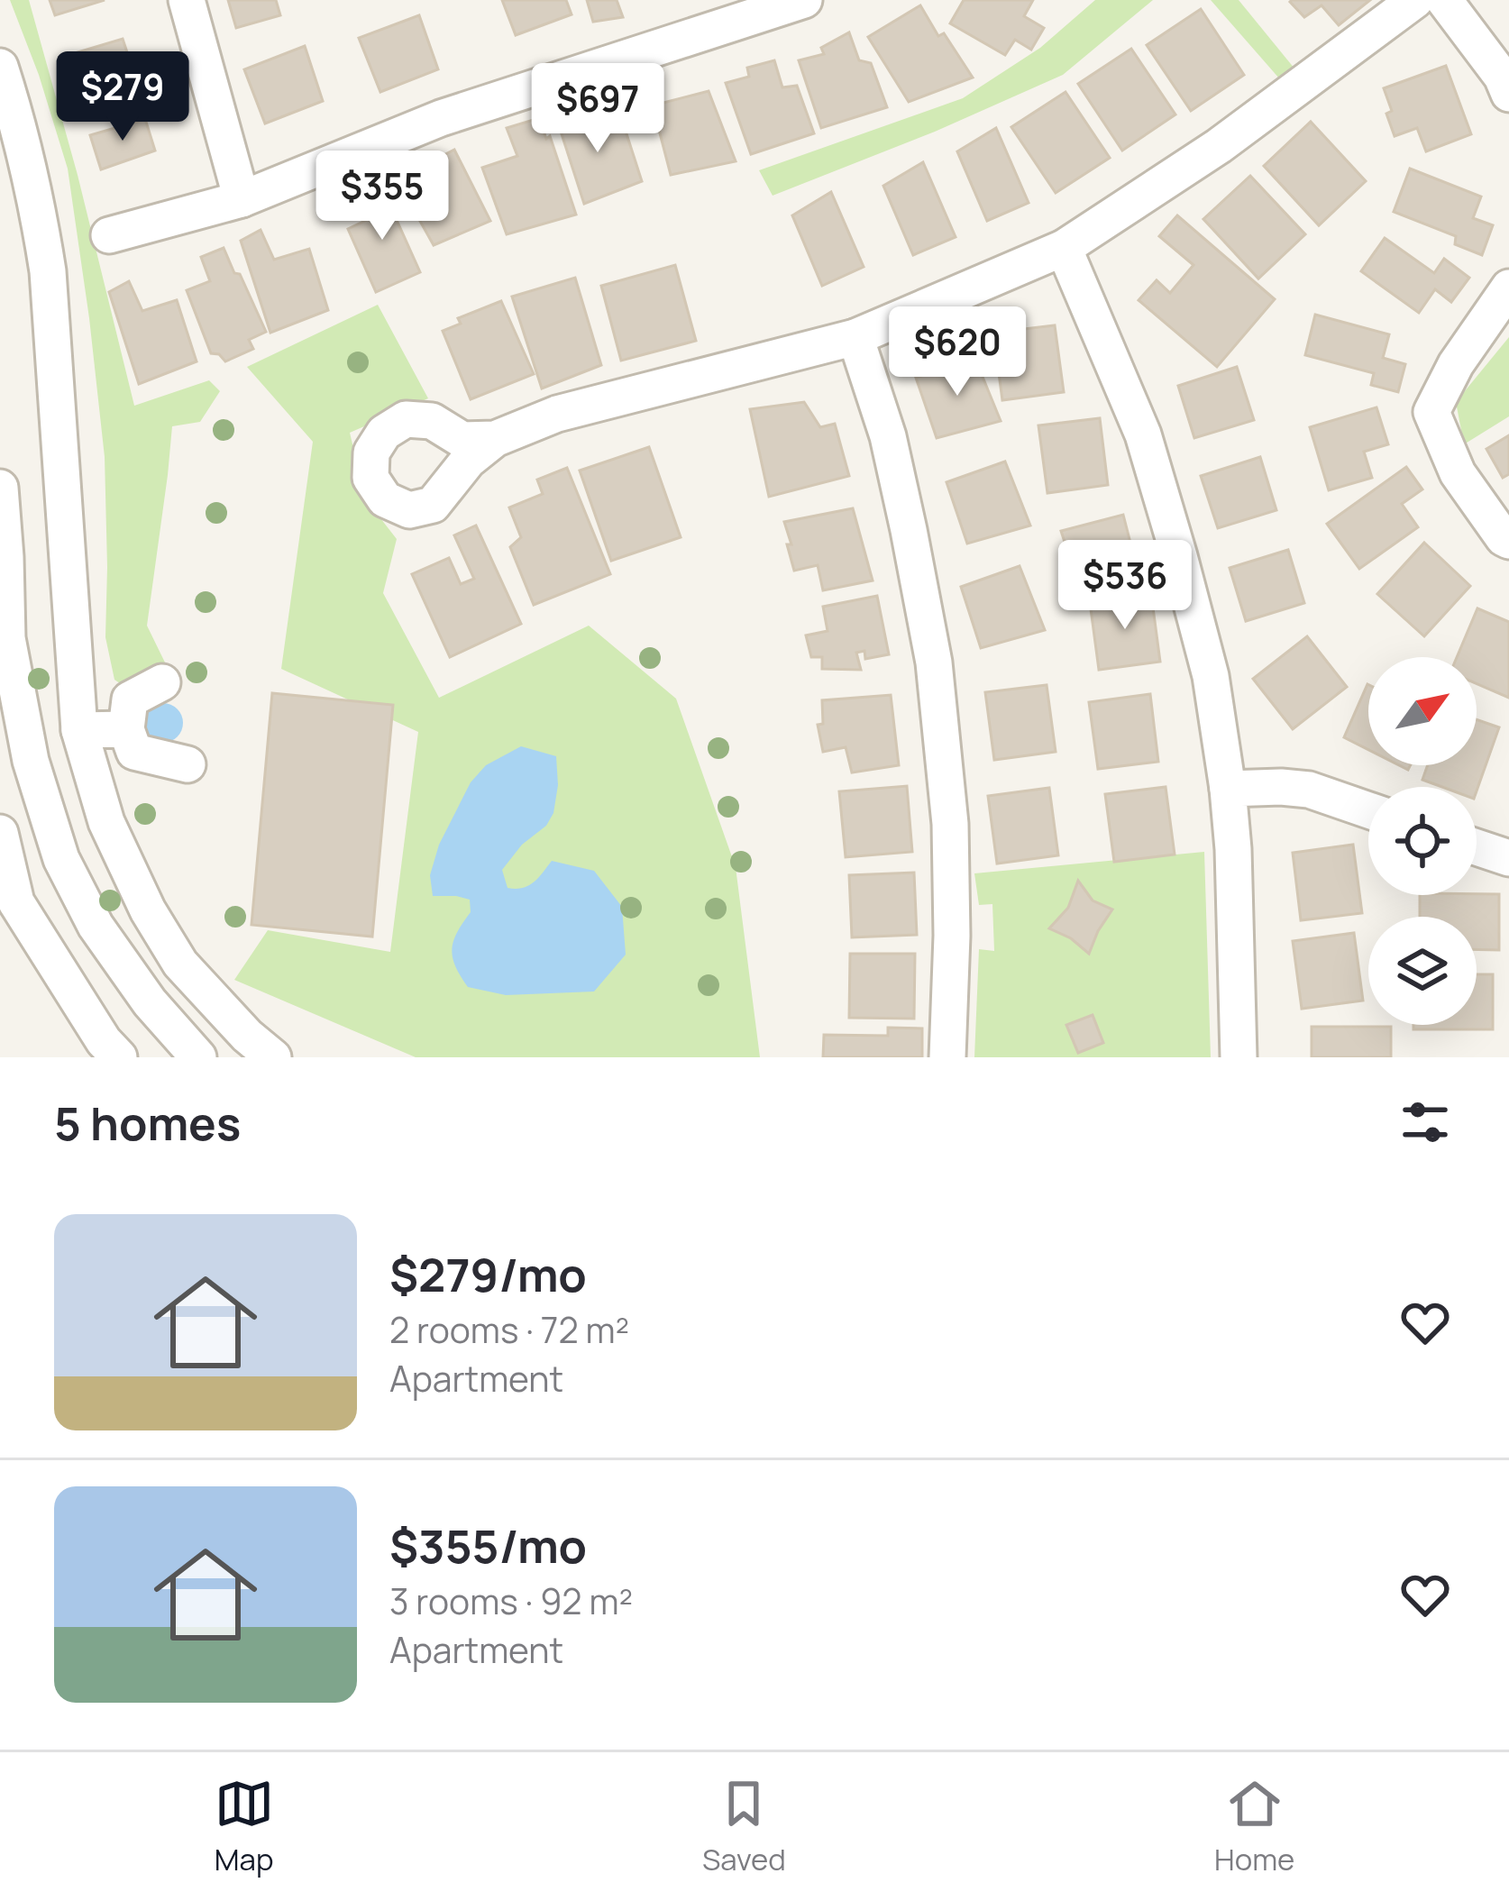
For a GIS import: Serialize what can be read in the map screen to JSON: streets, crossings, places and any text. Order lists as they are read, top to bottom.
{
  "north": "top right",
  "page": {
    "price": [
      "$279",
      "$697",
      "$355",
      "$620",
      "$536"
    ],
    "heading": "5 homes",
    "list": [
      {
        "name": "$279/mo",
        "note": "2 rooms · 72 m² · Apartment"
      },
      {
        "name": "$355/mo",
        "note": "3 rooms · 92 m² · Apartment"
      }
    ],
    "tabs": ["Map", "Saved", "Home"]
  }
}
